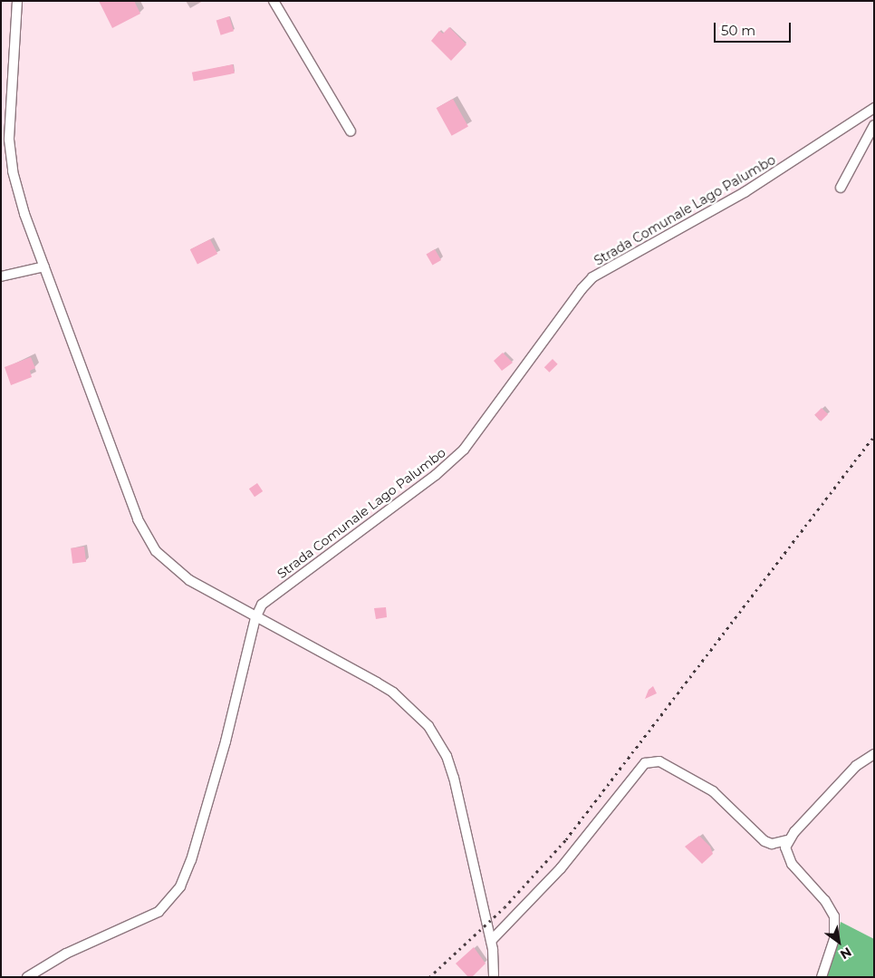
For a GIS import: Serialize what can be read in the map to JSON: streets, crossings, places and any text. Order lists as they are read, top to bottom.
{
  "streets": {
    "street": ["Strada Comunale Lago Palumbo"]
  },
  "scale_bar": "50 m",
  "north": "bottom right"
}
